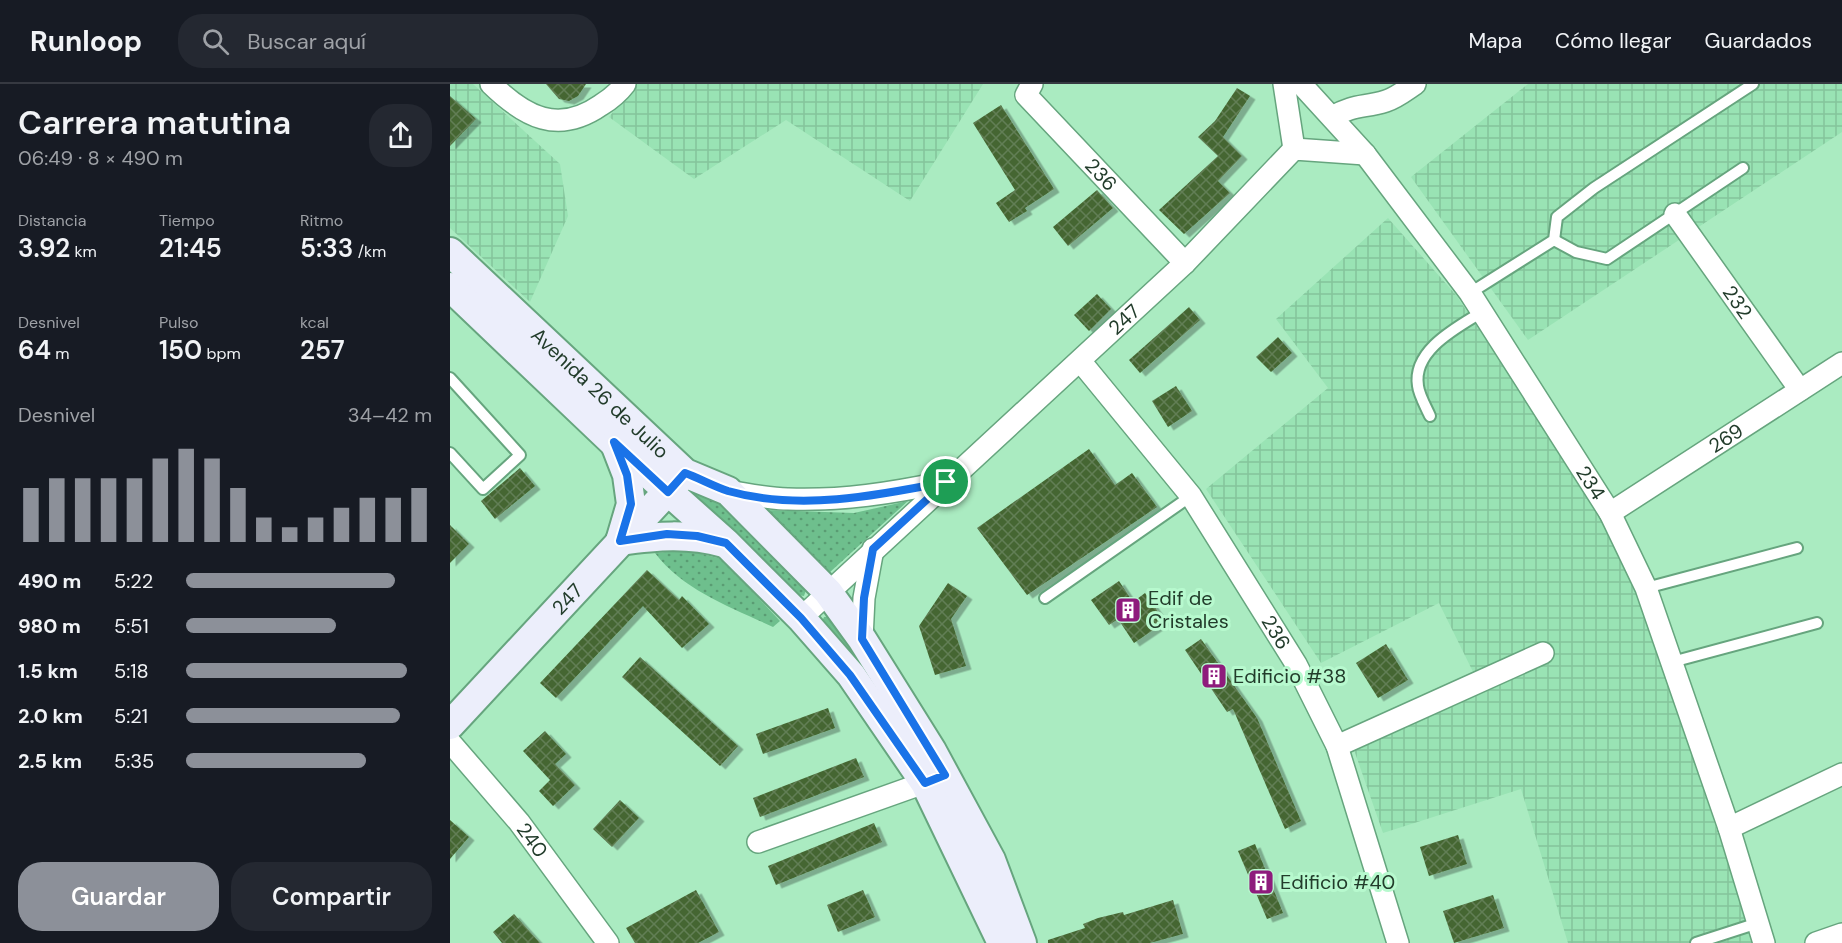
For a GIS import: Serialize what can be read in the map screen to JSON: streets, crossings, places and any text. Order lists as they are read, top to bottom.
{
  "streets": {
    "street": [
      "236",
      "232",
      "247",
      "Avenida 26 de Julio",
      "269",
      "234",
      "240"
    ]
  },
  "crossings": [
    ["236", "247"],
    ["232", "269"],
    ["247", "Avenida 26 de Julio"],
    ["269", "234"]
  ],
  "places": {
    "building": ["Edif de Cristales", "Edificio #38", "Edificio #40"]
  },
  "page": {
    "header": "Runloop",
    "search": "Buscar aquí",
    "nav": ["Mapa", "Cómo llegar", "Guardados"],
    "heading": ["Carrera matutina", "06:49 · 8 × 490 m"],
    "stats": [
      ["Distancia", "3.92 km"],
      ["Tiempo", "21:45"],
      ["Ritmo", "5:33 /km"],
      ["Desnivel", "64 m"],
      ["Pulso", "150 bpm"],
      ["kcal", "257"]
    ],
    "chart": ["Desnivel", "34–42 m"],
    "list": [
      {
        "name": "490 m",
        "note": "5:22"
      },
      {
        "name": "980 m",
        "note": "5:51"
      },
      {
        "name": "1.5 km",
        "note": "5:18"
      },
      {
        "name": "2.0 km",
        "note": "5:21"
      },
      {
        "name": "2.5 km",
        "note": "5:35"
      }
    ],
    "buttons": ["Guardar", "Compartir"]
  }
}
